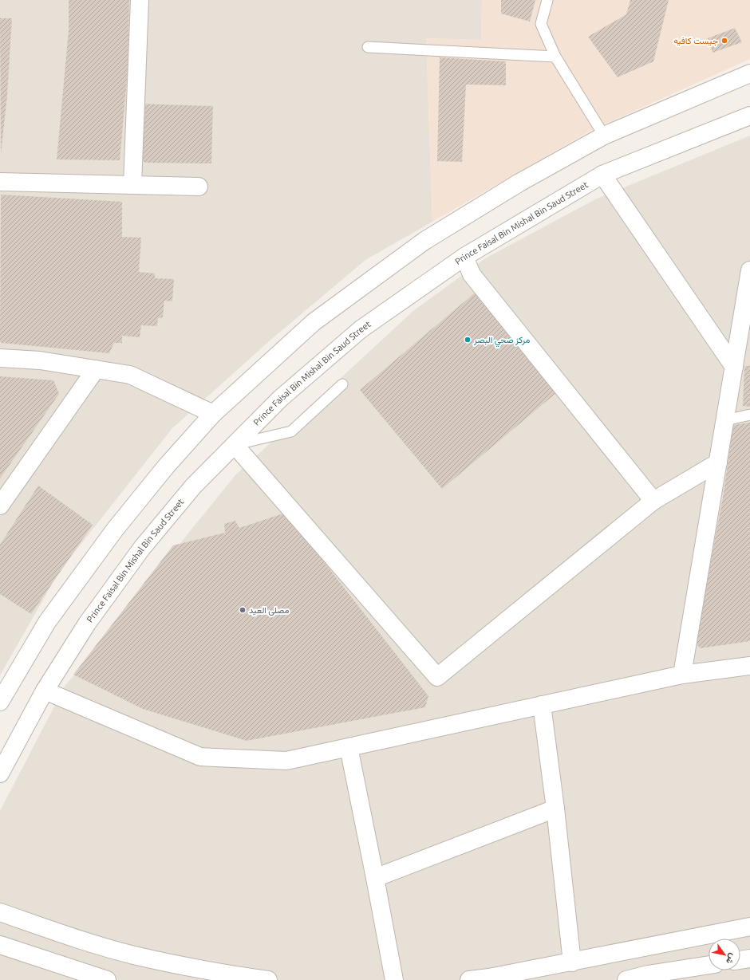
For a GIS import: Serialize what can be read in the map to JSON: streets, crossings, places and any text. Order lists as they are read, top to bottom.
{
  "streets": {
    "street": ["Prince Faisal Bin Mishal Bin Saud Street"]
  },
  "places": ["جيست كافيه", "مركز صحي البصر", "مصلى العيد"],
  "north": "bottom right"
}
